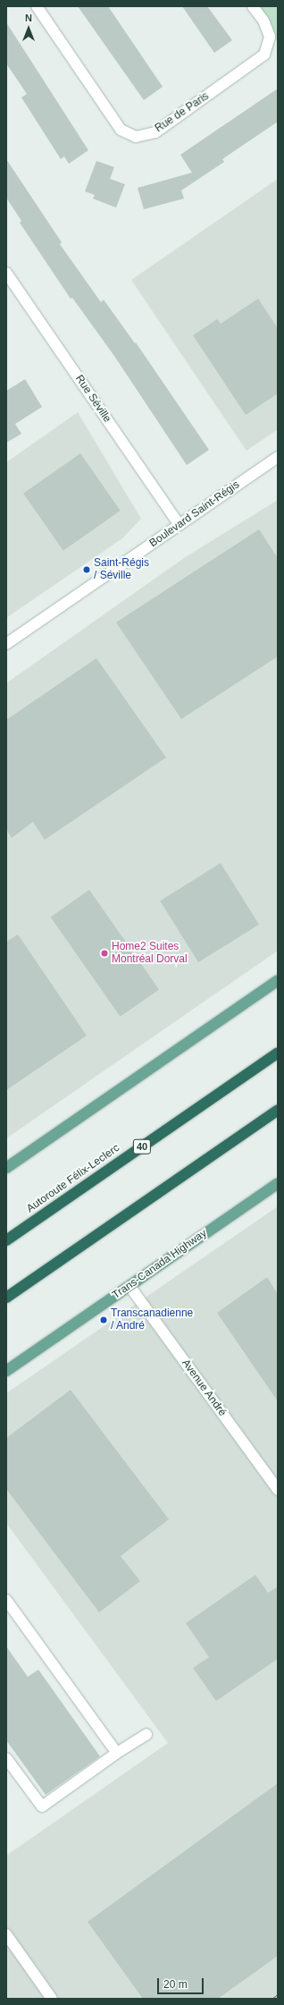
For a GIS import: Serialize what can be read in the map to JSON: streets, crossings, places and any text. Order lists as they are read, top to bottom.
{
  "streets": {
    "highway": ["40", "Autoroute Félix-Leclerc"],
    "main road": ["Trans-Canada Highway"],
    "street": [
      "Rue de Paris",
      "Rue Séville",
      "Boulevard Saint-Régis",
      "Avenue André"
    ]
  },
  "crossings": [
    ["Rue Séville", "Boulevard Saint-Régis"],
    ["Trans-Canada Highway", "Avenue André"]
  ],
  "places": ["Saint-Régis / Séville", "Home2 Suites Montréal Dorval", "Transcanadienne / André"],
  "scale_bar": "20 m",
  "north": "top"
}
